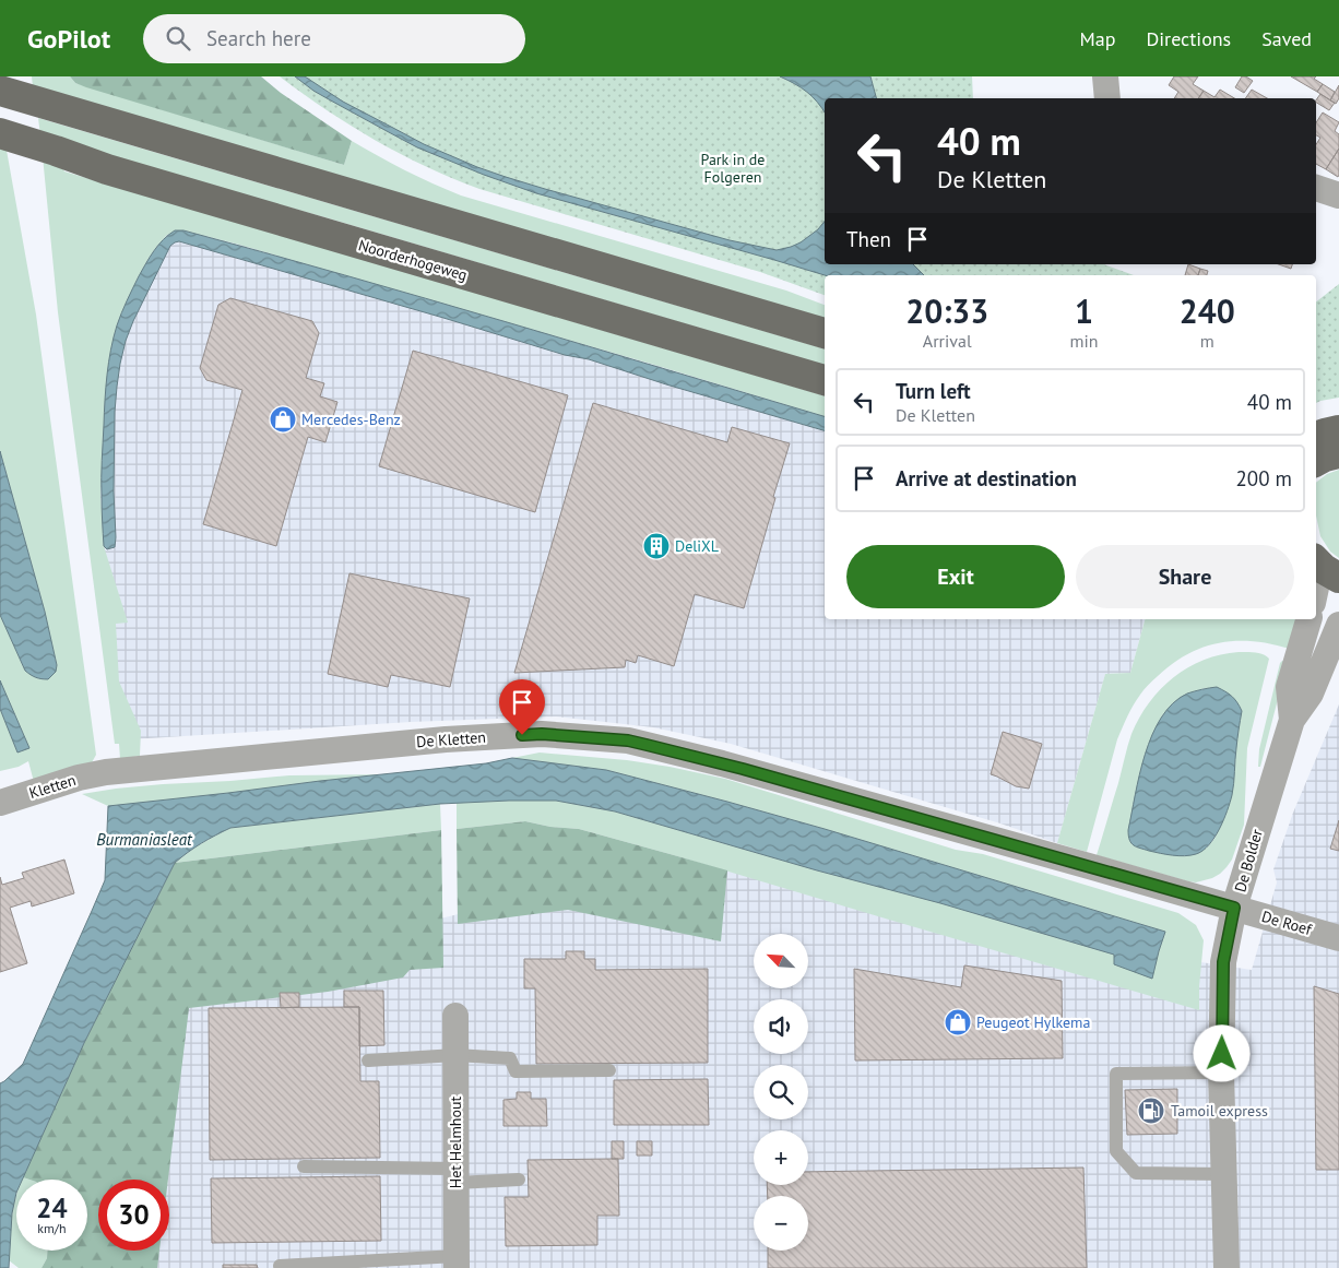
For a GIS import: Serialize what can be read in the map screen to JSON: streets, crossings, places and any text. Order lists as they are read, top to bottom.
{
  "streets": {
    "main road": ["Noorderhogeweg"],
    "street": [
      "De Kletten",
      "Kletten",
      "De Bolder",
      "De Roef",
      "Het Helmhout"
    ]
  },
  "crossings": [
    ["De Kletten", "Kletten"],
    ["De Kletten", "De Bolder"],
    ["De Kletten", "De Roef"],
    ["De Bolder", "De Roef"]
  ],
  "water": ["Burmaniasleat"],
  "parks": ["Park in de Folgeren"],
  "places": {
    "shop": ["Mercedes-Benz", "Peugeot Hylkema"],
    "building": ["DeliXL"],
    "fuel station": ["Tamoil express"]
  },
  "north": "top left",
  "page": {
    "header": "GoPilot",
    "search": "Search here",
    "nav": ["Map", "Directions", "Saved"],
    "turn": ["40 m", "De Kletten"],
    "then": "Then",
    "eta": [
      "20:33",
      "Arrival",
      "1",
      "min",
      "240",
      "m"
    ],
    "list": [
      {
        "name": "Turn left",
        "note": "De Kletten",
        "value": "40 m"
      },
      {
        "name": "Arrive at destination",
        "value": "200 m"
      }
    ],
    "buttons": ["Exit", "Share"],
    "map_buttons": ["+", "−"],
    "speed": "24 km/h",
    "limit": "30"
  }
}
